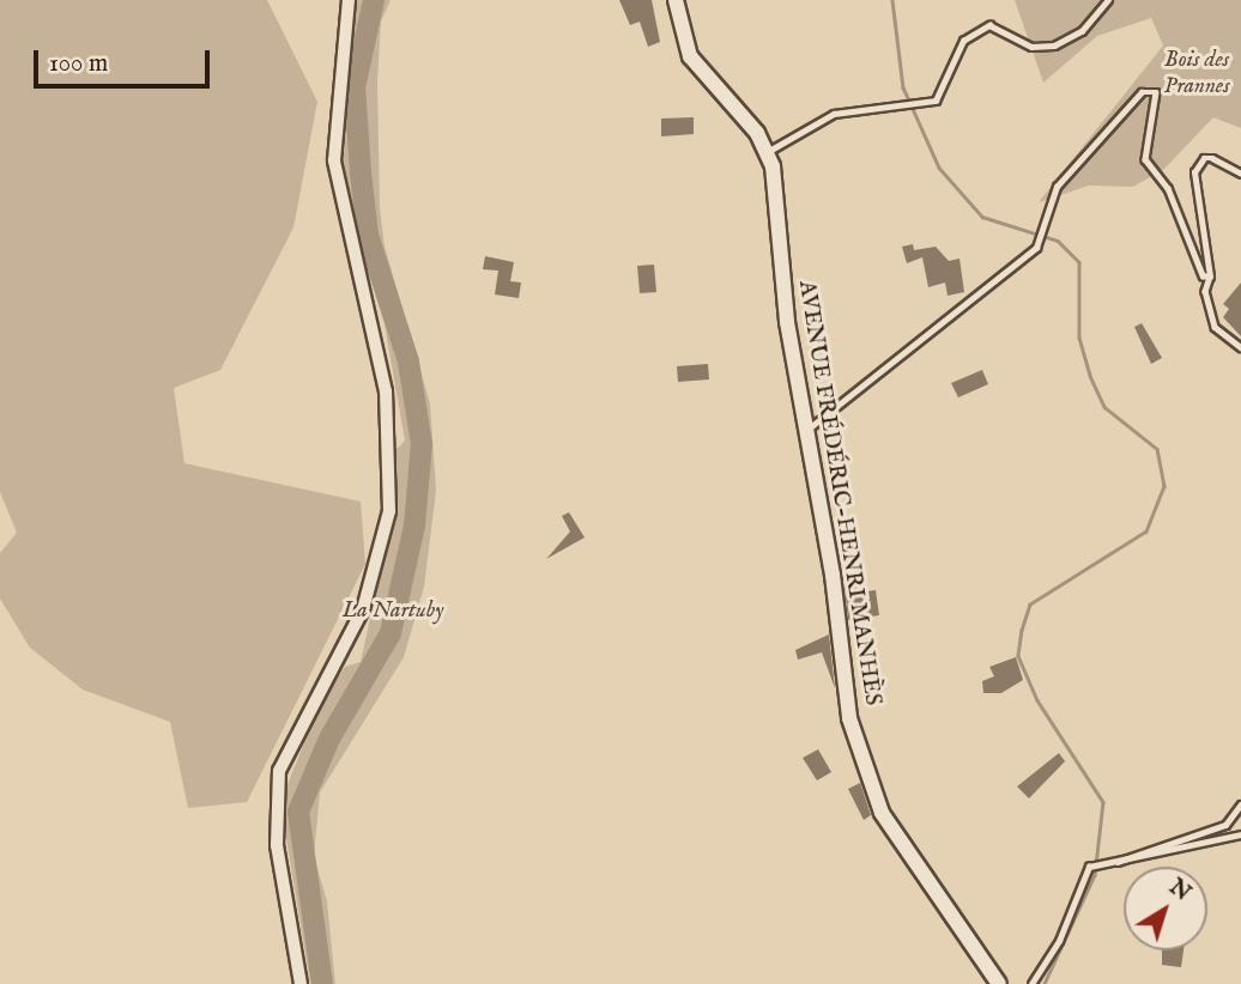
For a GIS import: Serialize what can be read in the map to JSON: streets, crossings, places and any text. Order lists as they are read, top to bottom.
{
  "streets": {
    "street": ["AVENUE FRÉDÉRIC-HENRI MANHÈS"]
  },
  "parks": ["Bois des Prannes", "La Nartuby"],
  "scale_bar": "100 m",
  "north": "top right"
}
